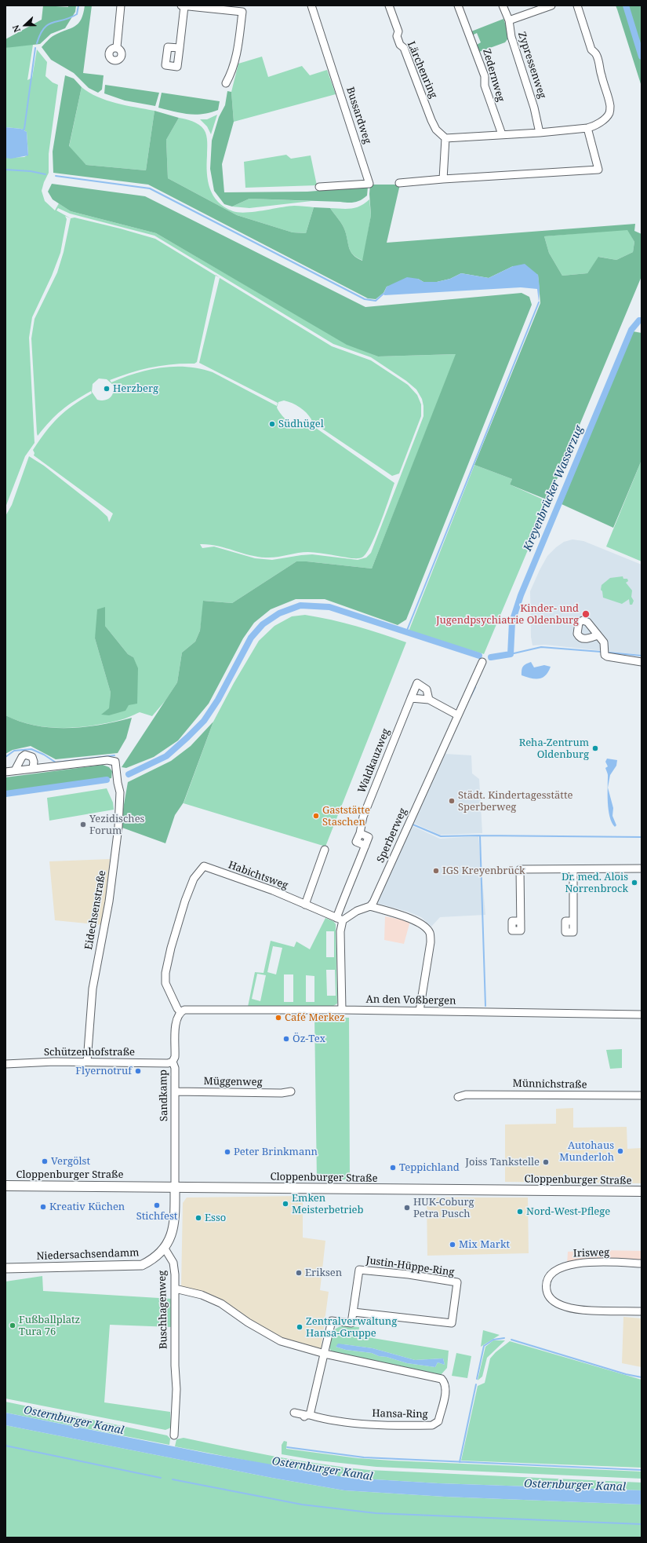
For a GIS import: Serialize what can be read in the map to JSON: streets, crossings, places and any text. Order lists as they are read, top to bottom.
{
  "streets": {
    "main road": ["Cloppenburger Straße"],
    "street": [
      "Zypressenweg",
      "Lärchenring",
      "Zedernweg",
      "Bussardweg",
      "Waldkauzweg",
      "Sperberweg",
      "Habichtsweg",
      "Eidechsenstraße",
      "An den Voßbergen",
      "Schützenhofstraße",
      "Müggenweg",
      "Münnichstraße",
      "Sandkamp",
      "Irisweg",
      "Niedersachsendamm",
      "Justin-Hüppe-Ring",
      "Buschhagenweg",
      "Hansa-Ring"
    ]
  },
  "crossings": [
    ["Waldkauzweg", "Habichtsweg"],
    ["Habichtsweg", "An den Voßbergen"],
    ["Habichtsweg", "Sandkamp"],
    ["Eidechsenstraße", "Schützenhofstraße"],
    ["An den Voßbergen", "Sandkamp"],
    ["Schützenhofstraße", "Sandkamp"],
    ["Müggenweg", "Sandkamp"],
    ["Sandkamp", "Cloppenburger Straße"],
    ["Niedersachsendamm", "Buschhagenweg"],
    ["Justin-Hüppe-Ring", "Hansa-Ring"],
    ["Buschhagenweg", "Hansa-Ring"]
  ],
  "water": ["Kreyenbrücker Wasserzug", "Osternburger Kanal"],
  "places": [
    "Herzberg",
    "Südhügel",
    "Kinder- und Jugendpsychiatrie Oldenburg",
    "Reha-Zentrum Oldenburg",
    "Städt. Kindertagesstätte Sperberweg",
    "Gaststätte Staschen",
    "Yezidisches Forum",
    "IGS Kreyenbrück",
    "Dr. med. Alois Norrenbrock",
    "Café Merkez",
    "Öz-Tex",
    "Flyernotruf",
    "Autohaus Munderloh",
    "Peter Brinkmann",
    "Vergölst",
    "Joiss Tankstelle",
    "Teppichland",
    "Emken Meisterbetrieb",
    "Stichfest",
    "Kreativ Küchen",
    "HUK-Coburg Petra Pusch",
    "Nord-West-Pflege",
    "Esso",
    "Mix Markt",
    "Eriksen",
    "Fußballplatz Tura 76",
    "Zentralverwaltung Hansa-Gruppe"
  ],
  "north": "left"
}
